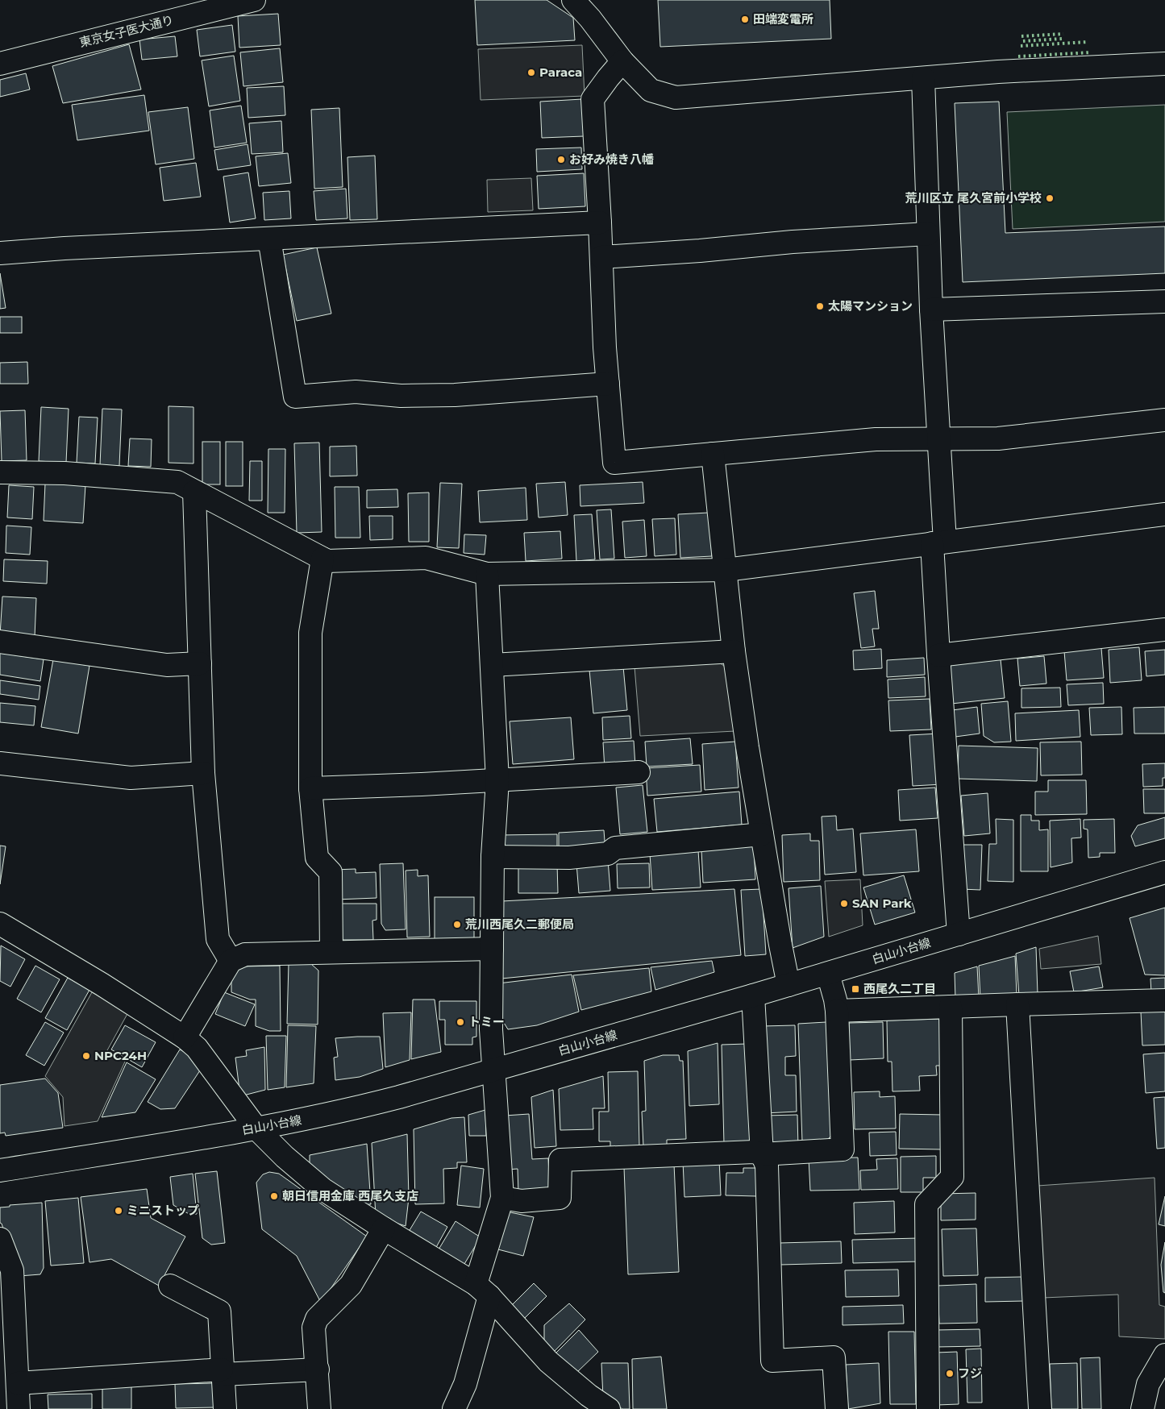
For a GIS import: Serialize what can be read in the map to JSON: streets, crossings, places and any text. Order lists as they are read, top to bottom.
{
  "streets": {
    "street": ["東京女子医大通り", "白山小台線"]
  },
  "places": {
    "other": [
      "田端変電所",
      "Paraca",
      "お好み焼き八幡",
      "荒川区立 尾久宮前小学校",
      "太陽マンション",
      "SAN Park",
      "荒川西尾久二郵便局",
      "トミー",
      "NPC24H",
      "朝日信用金庫 西尾久支店",
      "ミニストップ",
      "フジ"
    ],
    "transit": ["西尾久二丁目"]
  }
}
